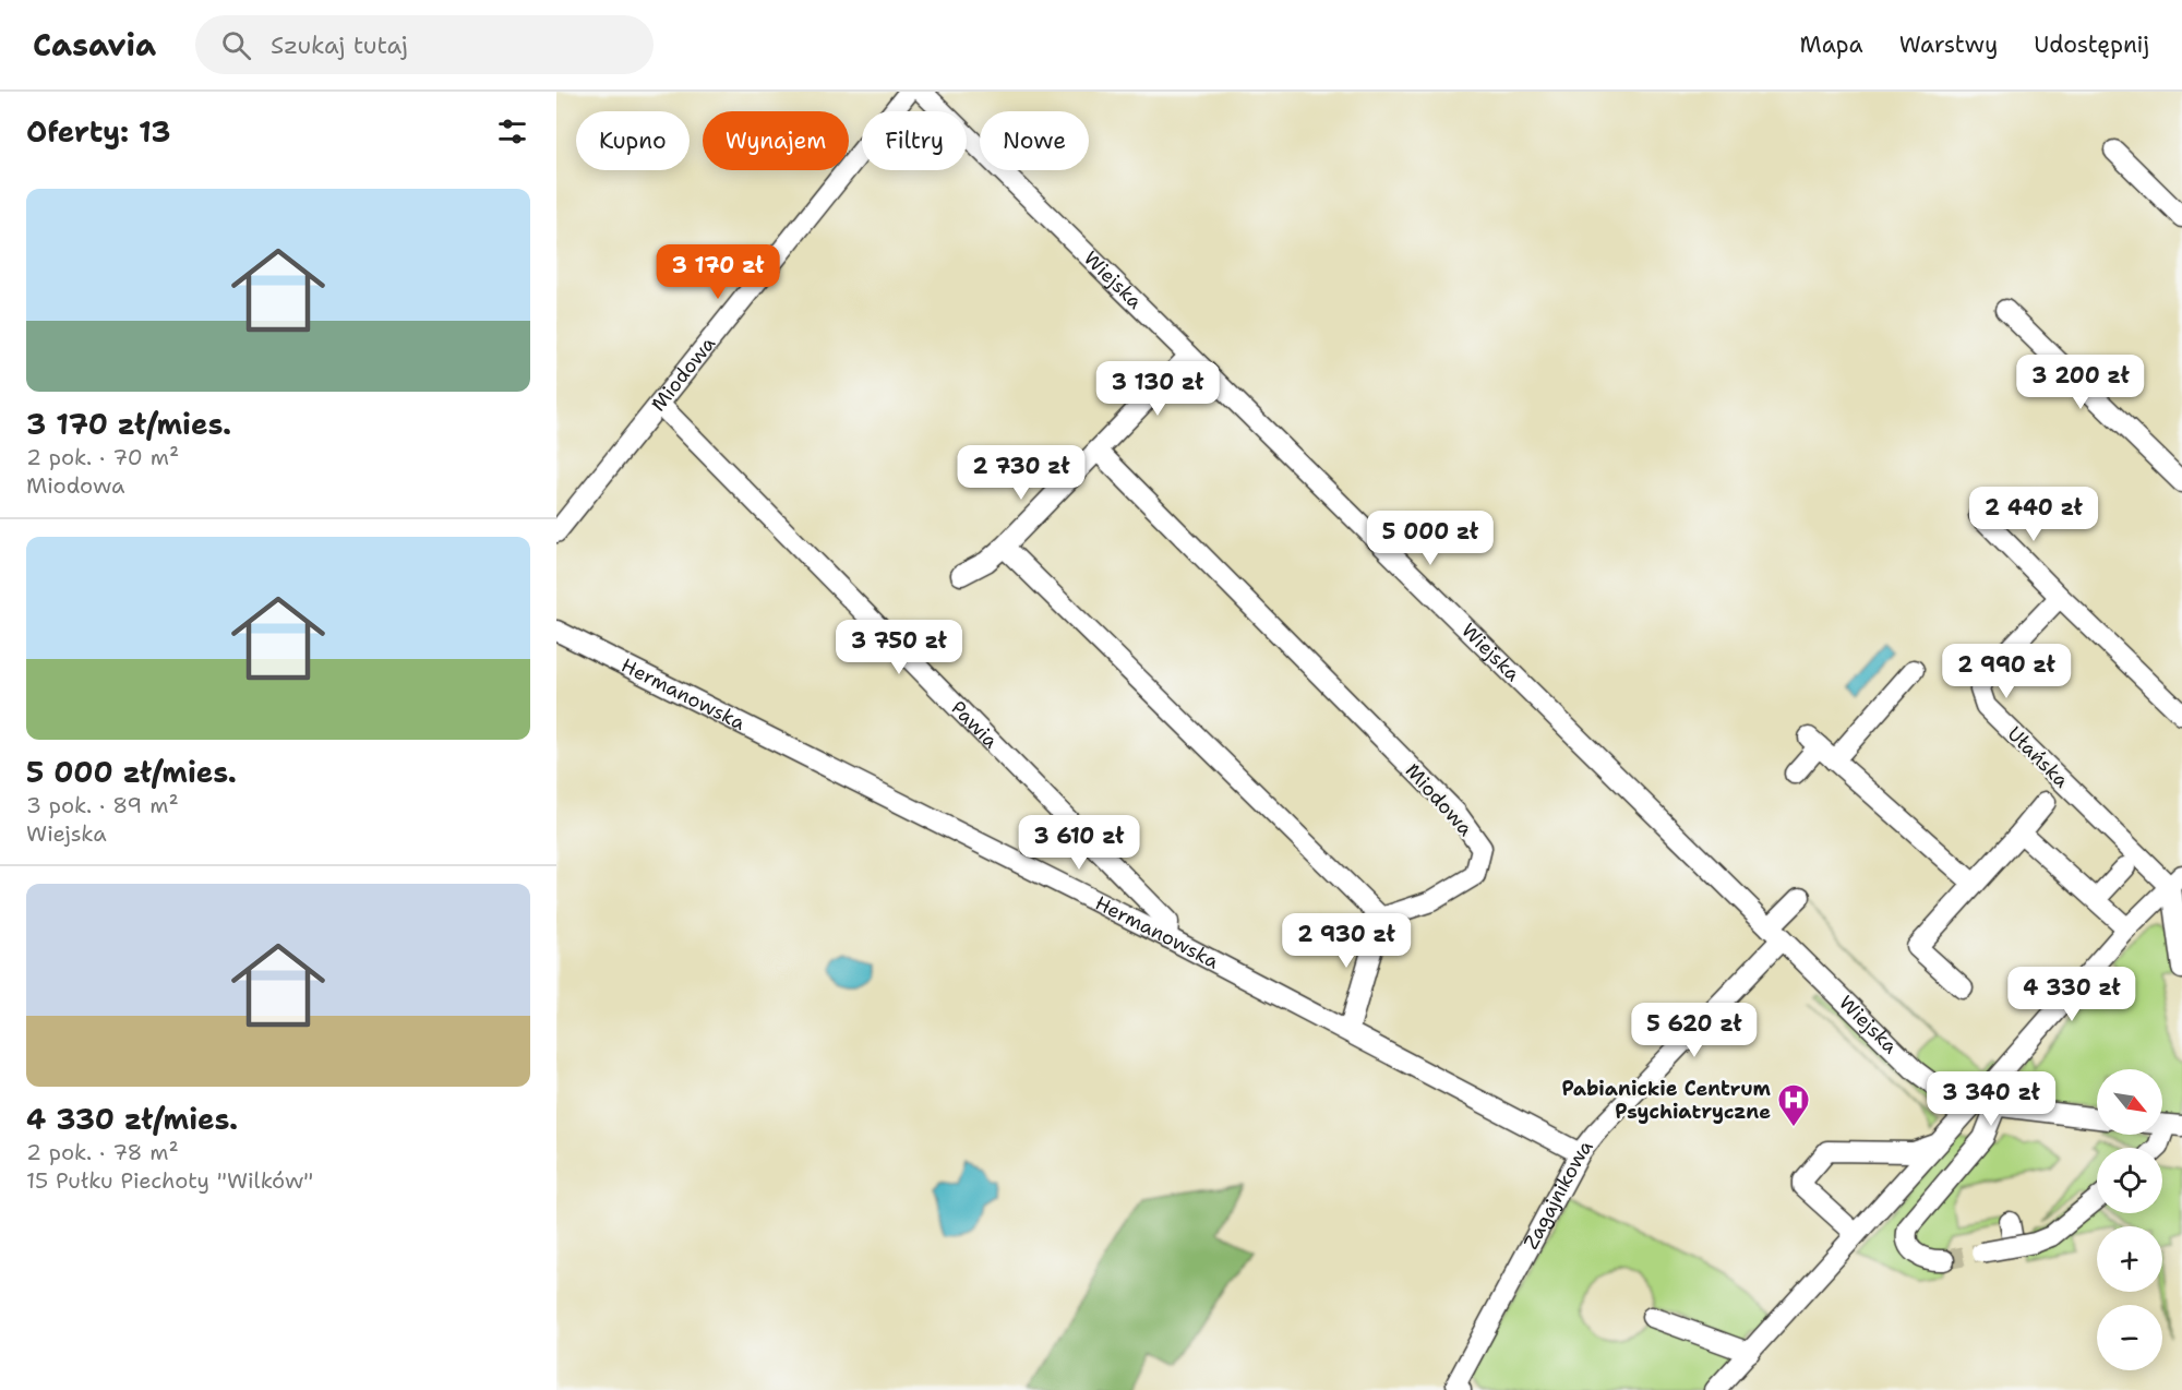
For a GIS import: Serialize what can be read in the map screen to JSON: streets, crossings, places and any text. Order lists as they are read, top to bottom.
{
  "streets": {
    "street": [
      "Wiejska",
      "Miodowa",
      "Hermanowska",
      "Pawia",
      "Ułańska",
      "Zagajnikowa"
    ]
  },
  "crossings": [
    ["Wiejska", "Zagajnikowa"],
    ["Miodowa", "Pawia"],
    ["Hermanowska", "Pawia"],
    ["Hermanowska", "Zagajnikowa"]
  ],
  "places": {
    "hospital": ["Pabianickie Centrum Psychiatryczne"]
  },
  "north": "bottom right",
  "page": {
    "header": "Casavia",
    "search": "Szukaj tutaj",
    "nav": ["Mapa", "Warstwy", "Udostępnij"],
    "heading": "Oferty: 13",
    "chip": [
      "Kupno",
      "Wynajem",
      "Filtry",
      "Nowe"
    ],
    "list": [
      {
        "name": "3 170 zł/mies.",
        "note": "2 pok. · 70 m² · Miodowa"
      },
      {
        "name": "5 000 zł/mies.",
        "note": "3 pok. · 89 m² · Wiejska"
      },
      {
        "name": "4 330 zł/mies.",
        "note": "2 pok. · 78 m² · 15 Pułku Piechoty \"Wilków\""
      }
    ],
    "price": [
      "3 170 zł",
      "3 200 zł",
      "3 130 zł",
      "2 730 zł",
      "2 440 zł",
      "5 000 zł",
      "3 750 zł",
      "2 990 zł",
      "3 610 zł",
      "2 930 zł",
      "4 330 zł",
      "5 620 zł",
      "3 340 zł"
    ],
    "map_buttons": ["+", "−"]
  }
}
